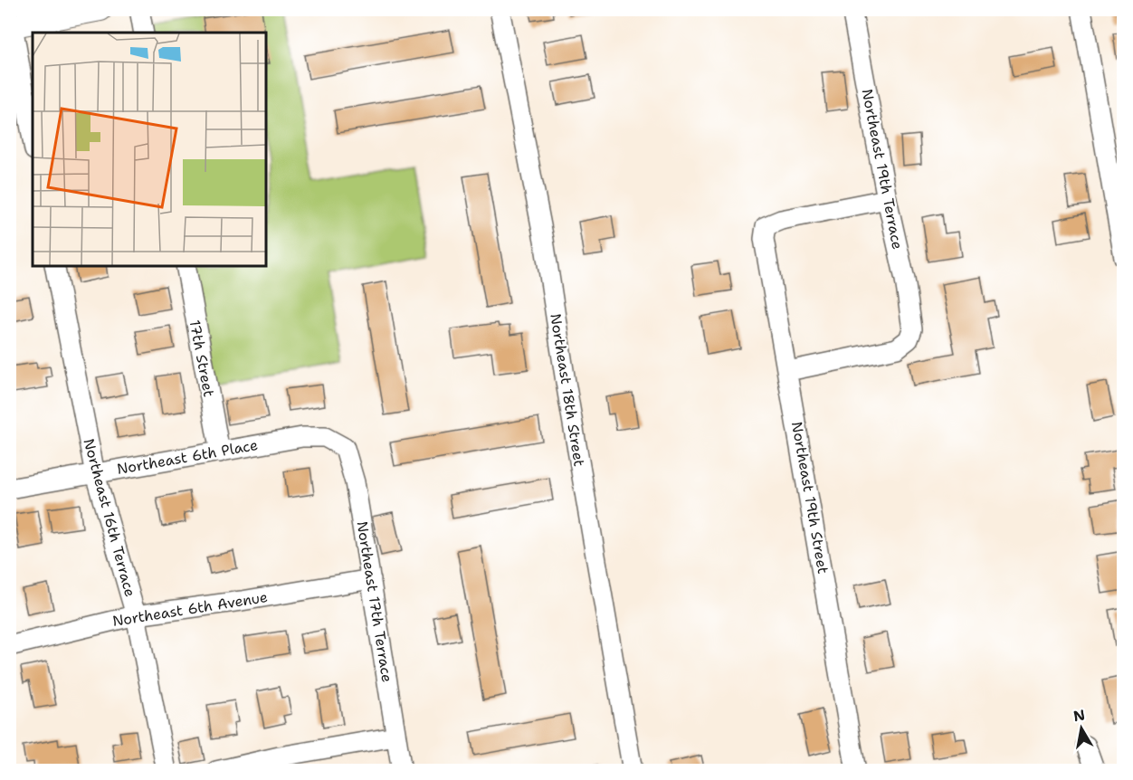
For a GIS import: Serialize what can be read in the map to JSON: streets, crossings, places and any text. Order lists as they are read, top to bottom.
{
  "streets": {
    "street": [
      "Northeast 19th Terrace",
      "17th Street",
      "Northeast 18th Street",
      "Northeast 6th Place",
      "Northeast 19th Street",
      "Northeast 16th Terrace",
      "Northeast 17th Terrace",
      "Northeast 6th Avenue"
    ]
  },
  "crossings": [
    ["Northeast 19th Terrace", "Northeast 19th Street"],
    ["17th Street", "Northeast 6th Place"],
    ["Northeast 6th Place", "Northeast 16th Terrace"],
    ["Northeast 6th Place", "Northeast 17th Terrace"],
    ["Northeast 16th Terrace", "Northeast 6th Avenue"],
    ["Northeast 17th Terrace", "Northeast 6th Avenue"]
  ],
  "north": "top"
}
